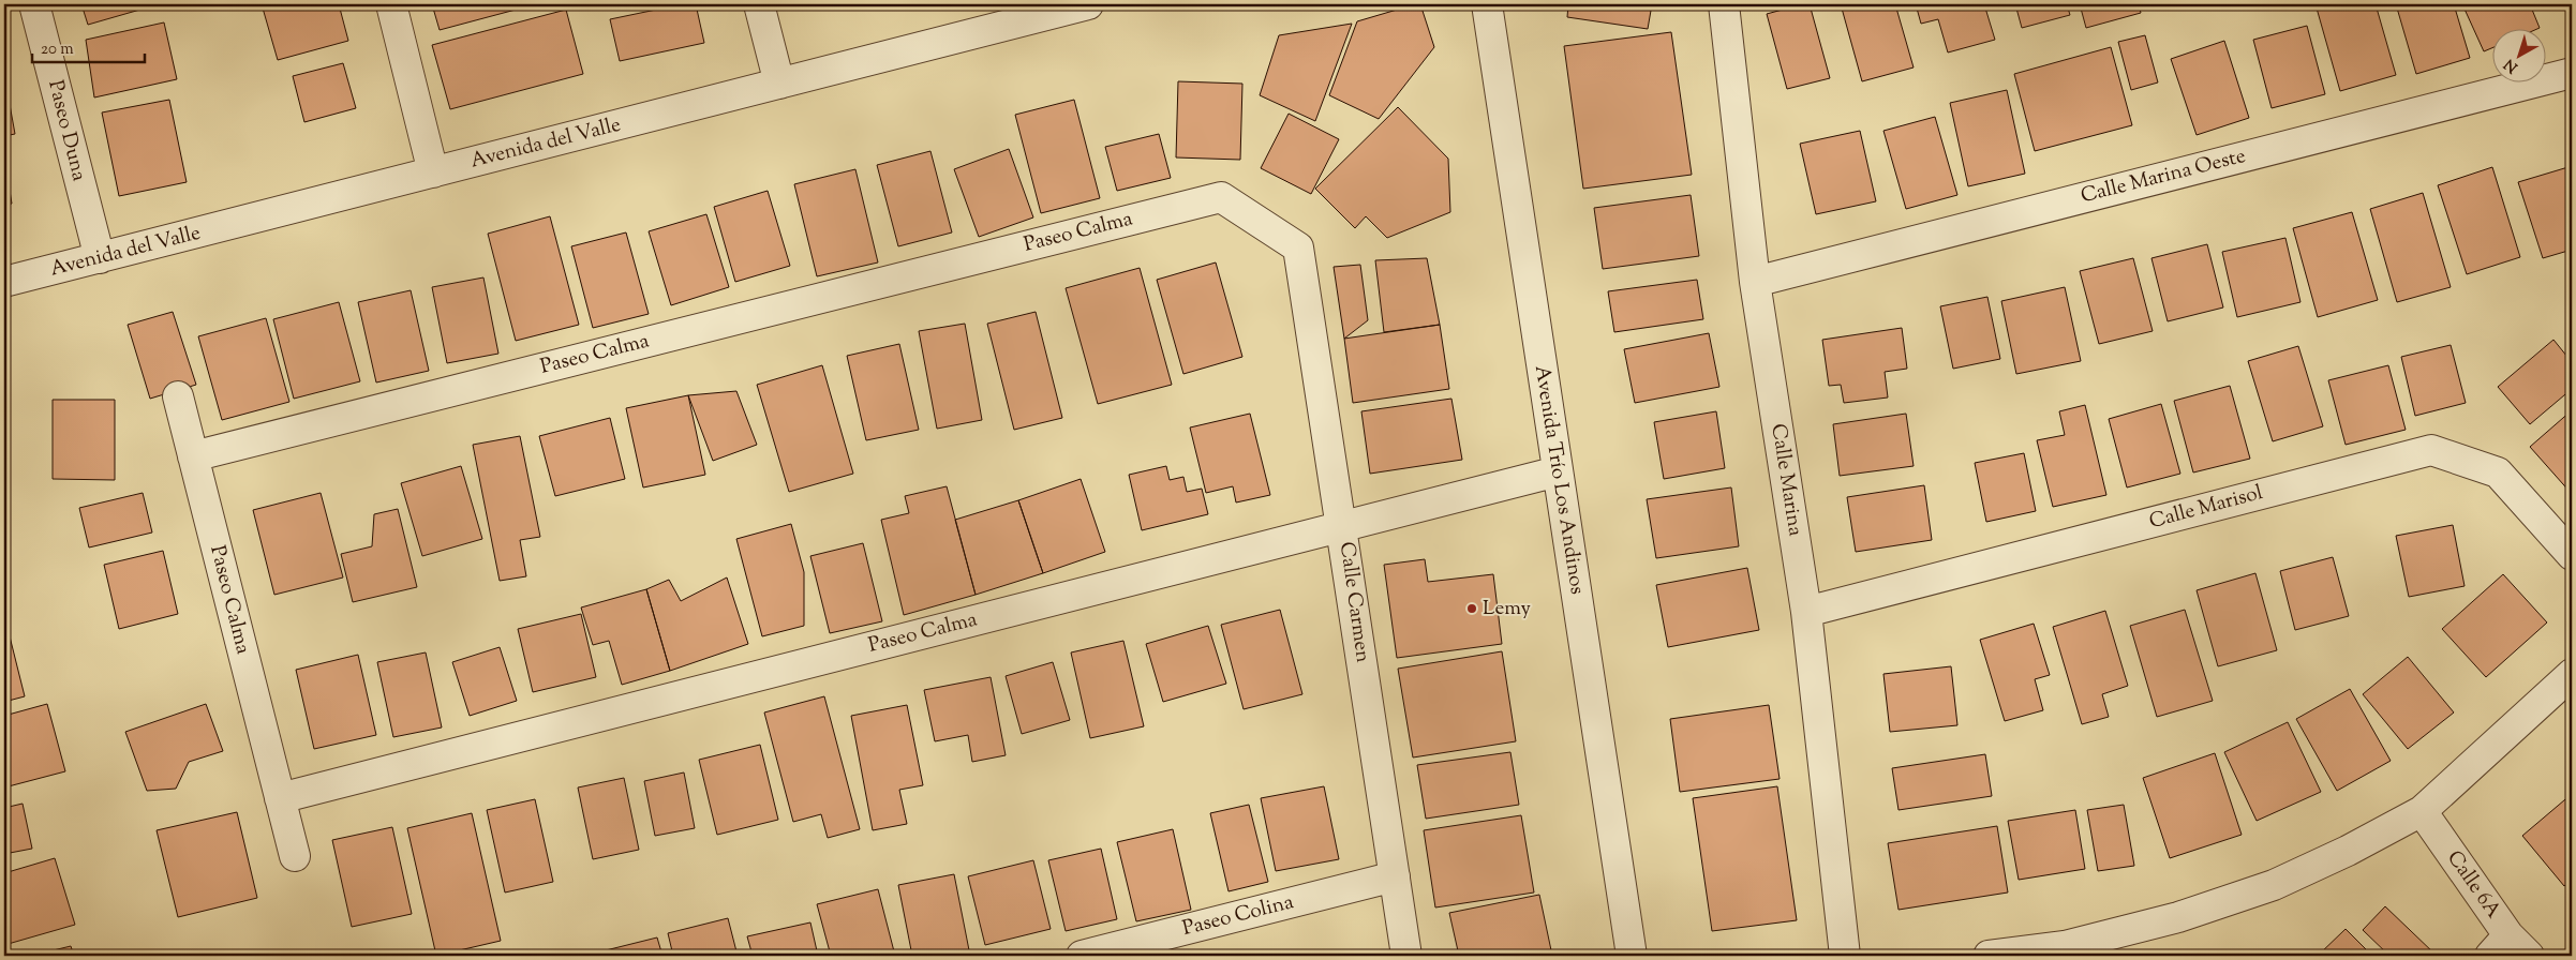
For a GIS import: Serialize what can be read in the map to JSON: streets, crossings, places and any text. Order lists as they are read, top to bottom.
{
  "streets": {
    "street": [
      "Paseo Duna",
      "Avenida del Valle",
      "Calle Marina Oeste",
      "Paseo Calma",
      "Avenida Trío Los Andinos",
      "Calle Marina",
      "Calle Marisol",
      "Calle Carmen",
      "Calle 6A",
      "Paseo Colina"
    ]
  },
  "crossings": [
    ["Paseo Duna", "Avenida del Valle"],
    ["Calle Marina Oeste", "Calle Marina"],
    ["Paseo Calma", "Avenida Trío Los Andinos"],
    ["Paseo Calma", "Calle Carmen"],
    ["Calle Marina", "Calle Marisol"],
    ["Calle Carmen", "Paseo Colina"]
  ],
  "places": ["Lemy"],
  "scale_bar": "20 m",
  "north": "bottom left"
}
